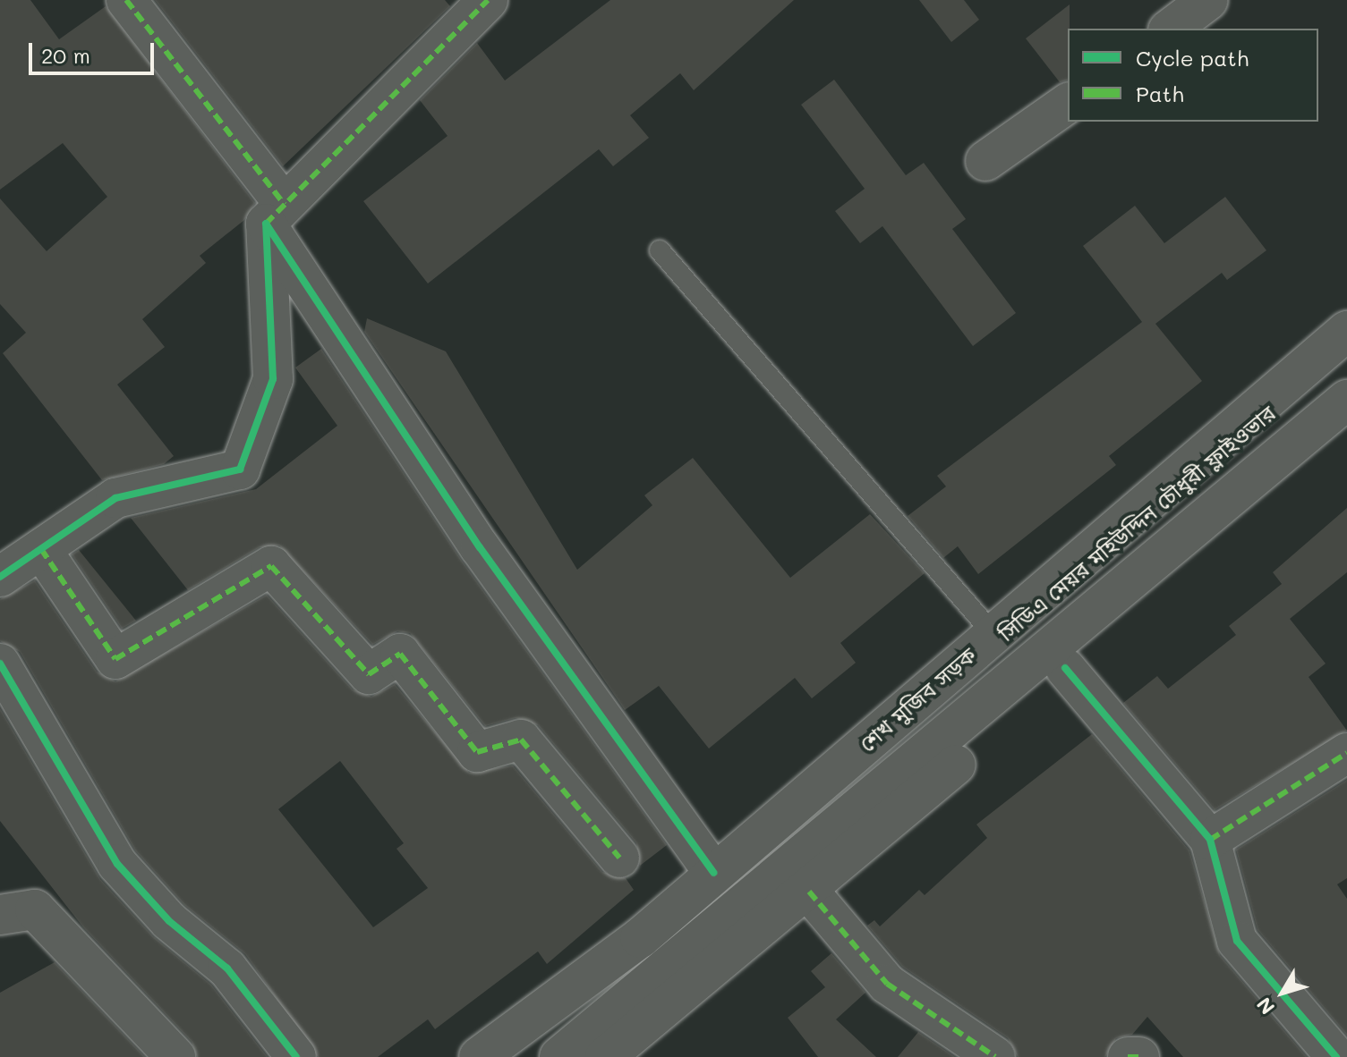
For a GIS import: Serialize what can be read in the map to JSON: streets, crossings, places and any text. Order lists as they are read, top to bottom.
{
  "streets": {
    "main road": ["সিডিএ মেয়র মহিউদ্দিন চৌধুরী ফ্লাইওভার", "শেখ মুজিব সড়ক"]
  },
  "legend": ["Cycle path", "Path"],
  "scale_bar": "20 m",
  "north": "bottom left"
}
